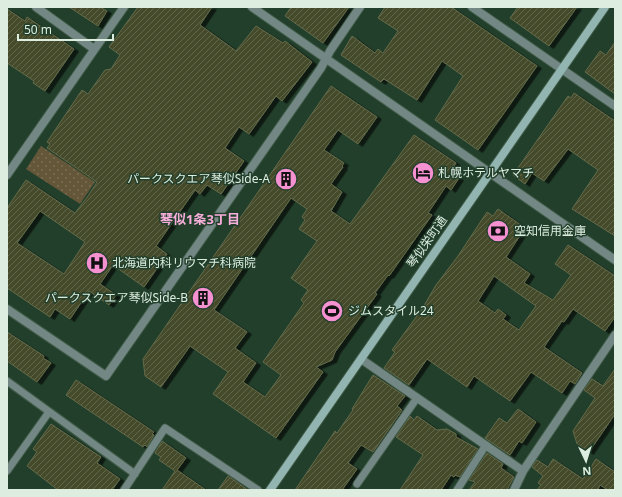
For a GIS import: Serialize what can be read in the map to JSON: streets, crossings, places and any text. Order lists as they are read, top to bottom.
{
  "streets": {
    "main road": ["琴似栄町通"]
  },
  "districts": ["琴似1条3丁目"],
  "places": {
    "hotel": ["札幌ホテルヤマチ"],
    "building": ["パークスクエア琴似Side-A", "パークスクエア琴似Side-B"],
    "bank": ["空知信用金庫"],
    "hospital": ["北海道内科リウマチ科病院"],
    "sports": ["ジムスタイル24"]
  },
  "scale_bar": "50 m",
  "north": "bottom"
}
